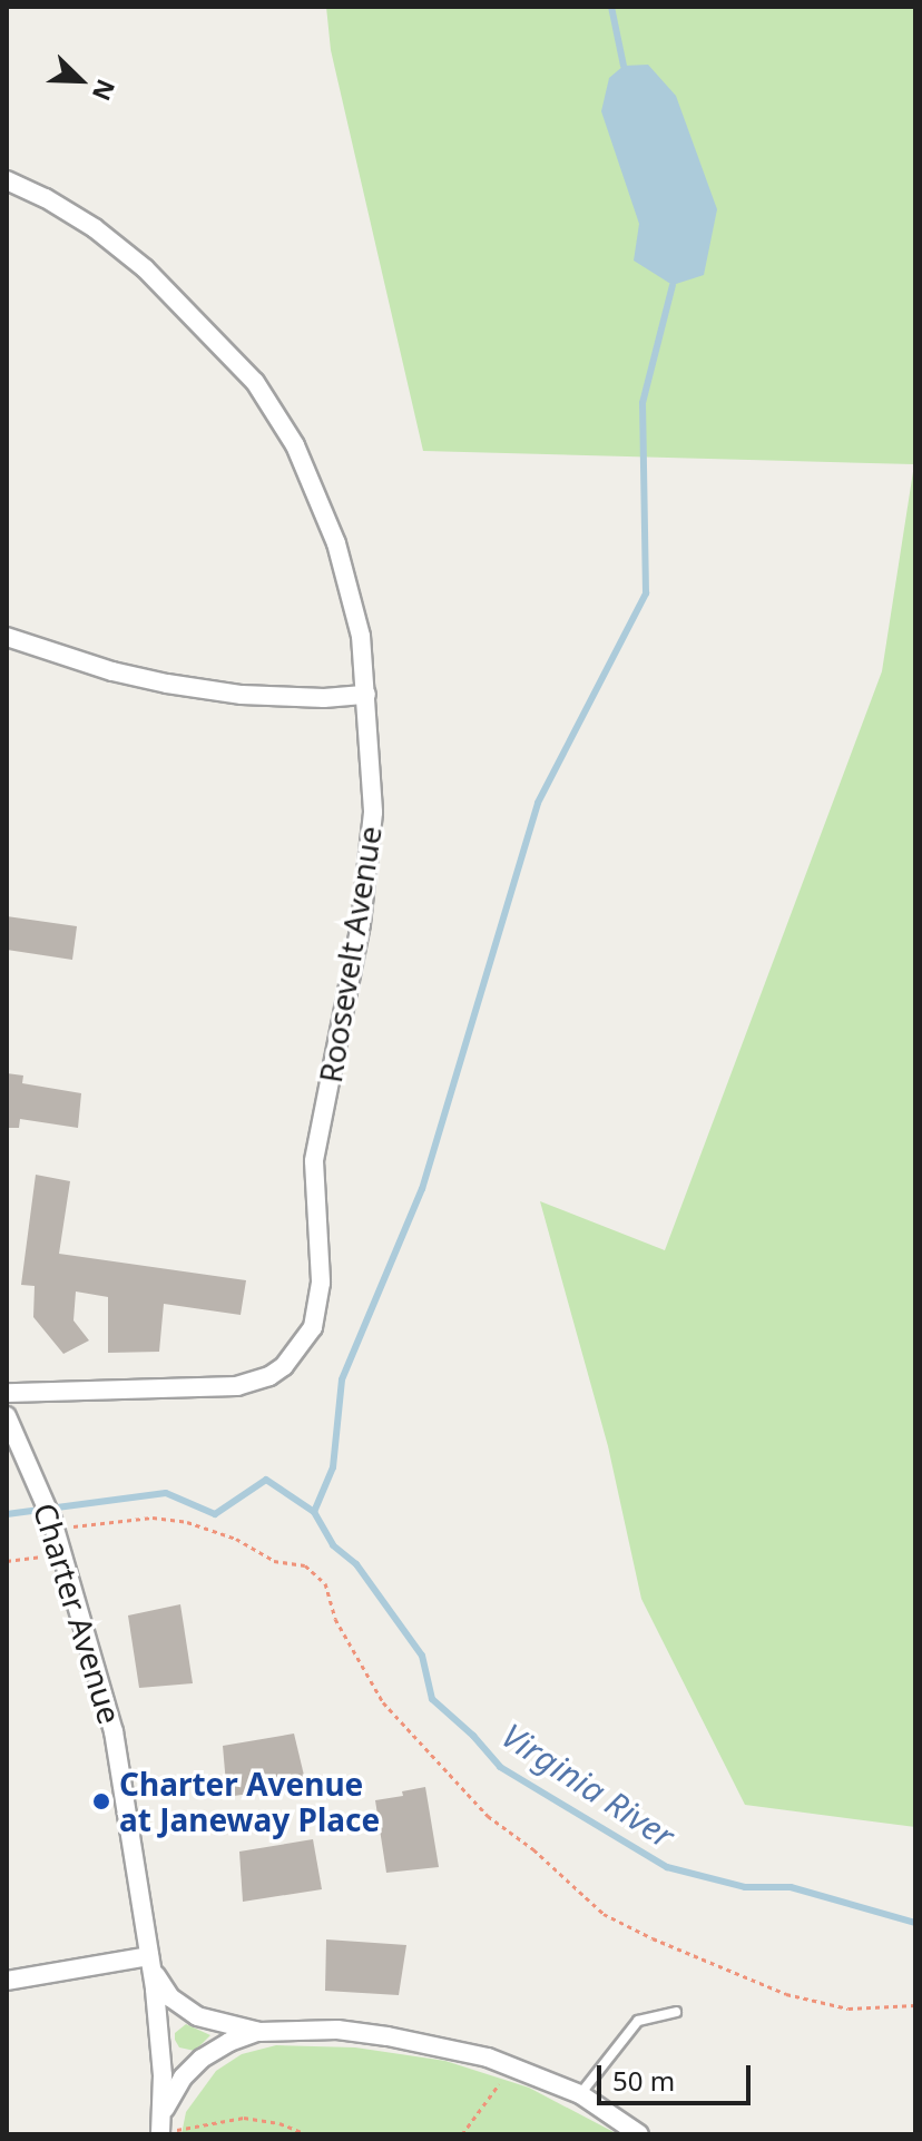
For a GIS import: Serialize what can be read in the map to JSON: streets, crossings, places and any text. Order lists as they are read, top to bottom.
{
  "streets": {
    "street": ["Roosevelt Avenue", "Charter Avenue"]
  },
  "water": ["Virginia River"],
  "places": ["Charter Avenue at Janeway Place"],
  "scale_bar": "50 m",
  "north": "bottom right"
}
